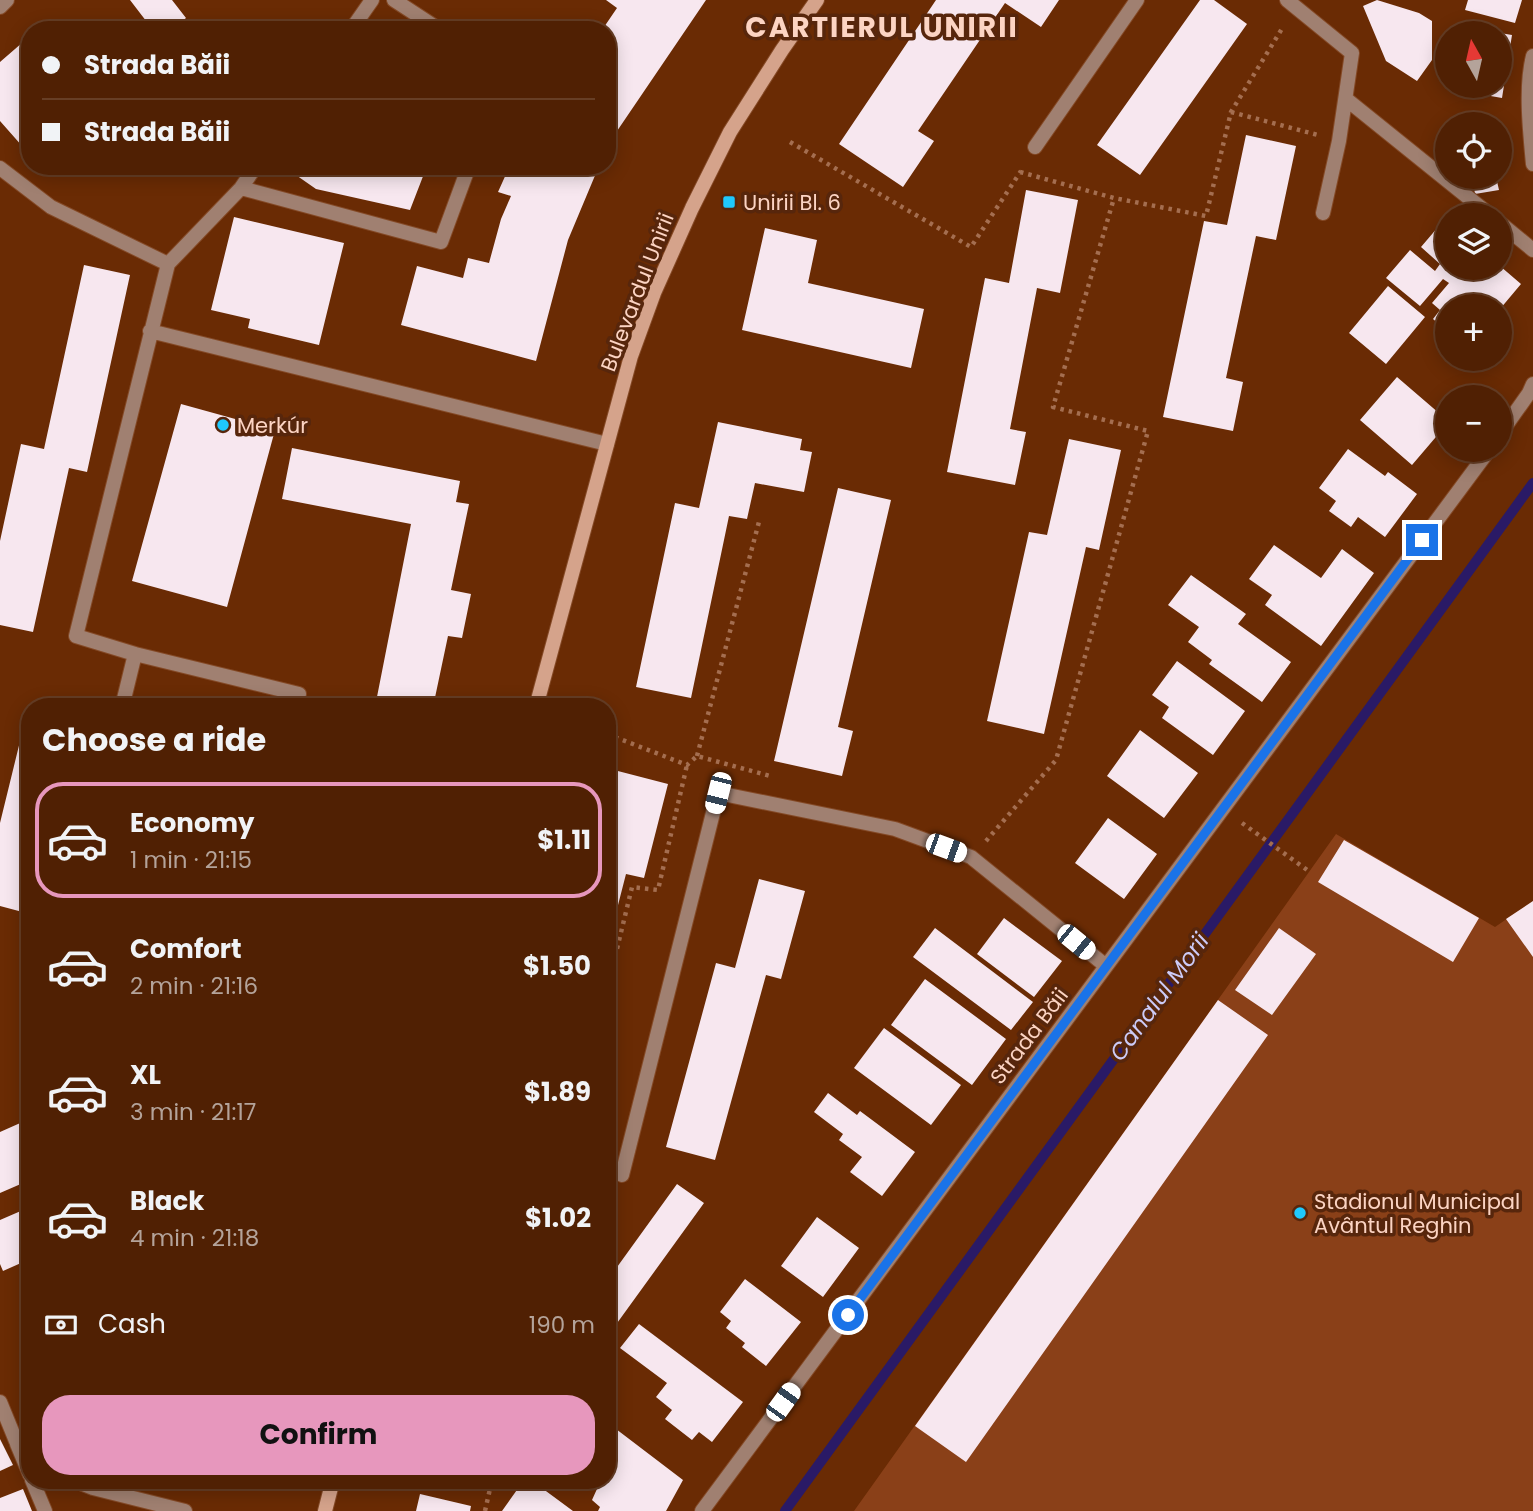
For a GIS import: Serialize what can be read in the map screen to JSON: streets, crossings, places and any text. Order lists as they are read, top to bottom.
{
  "streets": {
    "main road": ["Bulevardul Unirii"],
    "street": ["Strada Băii"]
  },
  "districts": ["CARTIERUL UNIRII"],
  "water": ["Canalul Morii"],
  "places": {
    "transit": ["Unirii Bl. 6"],
    "other": ["Merkúr", "Stadionul Municipal Avântul Reghin"]
  },
  "north": "top",
  "page": {
    "map_buttons": ["+", "−"],
    "banner": ["Strada Băii", "Strada Băii"],
    "heading": "Choose a ride",
    "list": [
      {
        "name": "Economy",
        "note": "1 min · 21:15",
        "value": "$1.11"
      },
      {
        "name": "Comfort",
        "note": "2 min · 21:16",
        "value": "$1.50"
      },
      {
        "name": "XL",
        "note": "3 min · 21:17",
        "value": "$1.89"
      },
      {
        "name": "Black",
        "note": "4 min · 21:18",
        "value": "$1.02"
      }
    ],
    "pay": ["Cash", "190 m"],
    "buttons": "Confirm"
  }
}
